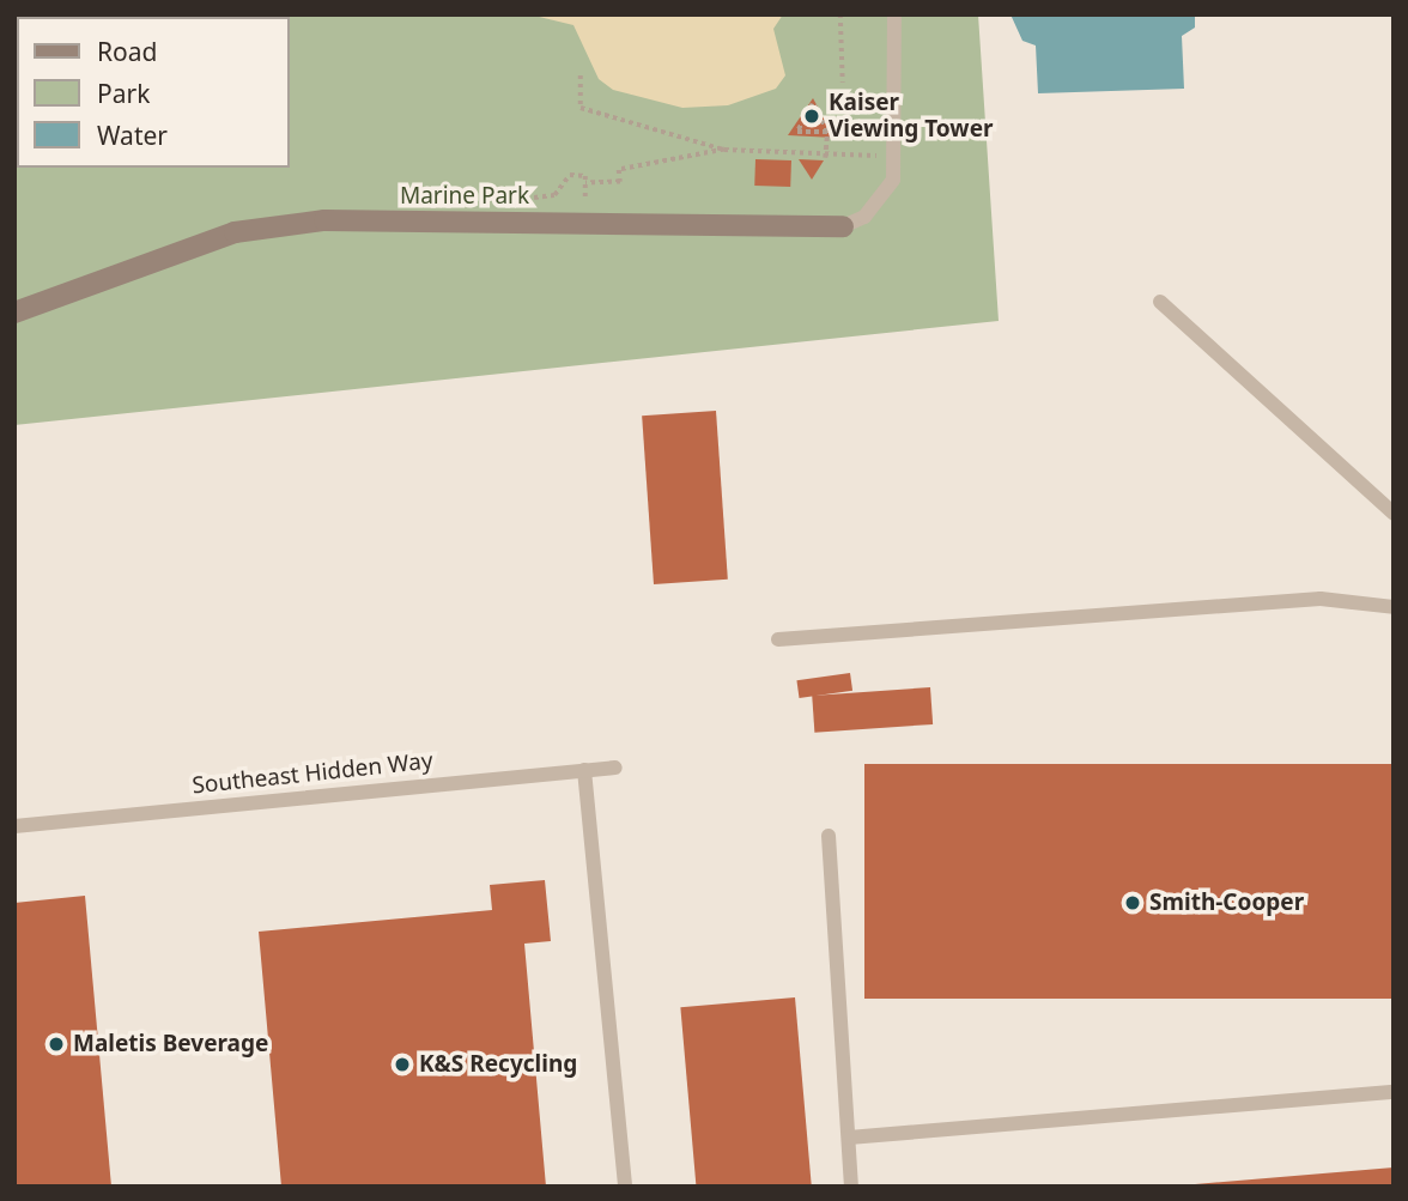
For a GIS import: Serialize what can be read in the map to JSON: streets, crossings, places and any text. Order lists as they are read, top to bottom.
{
  "streets": {
    "lane": ["Southeast Hidden Way"]
  },
  "parks": ["Marine Park"],
  "places": [
    "Kaiser Viewing Tower",
    "Smith-Cooper",
    "Maletis Beverage",
    "K&S Recycling"
  ],
  "legend": ["Road", "Park", "Water"]
}
